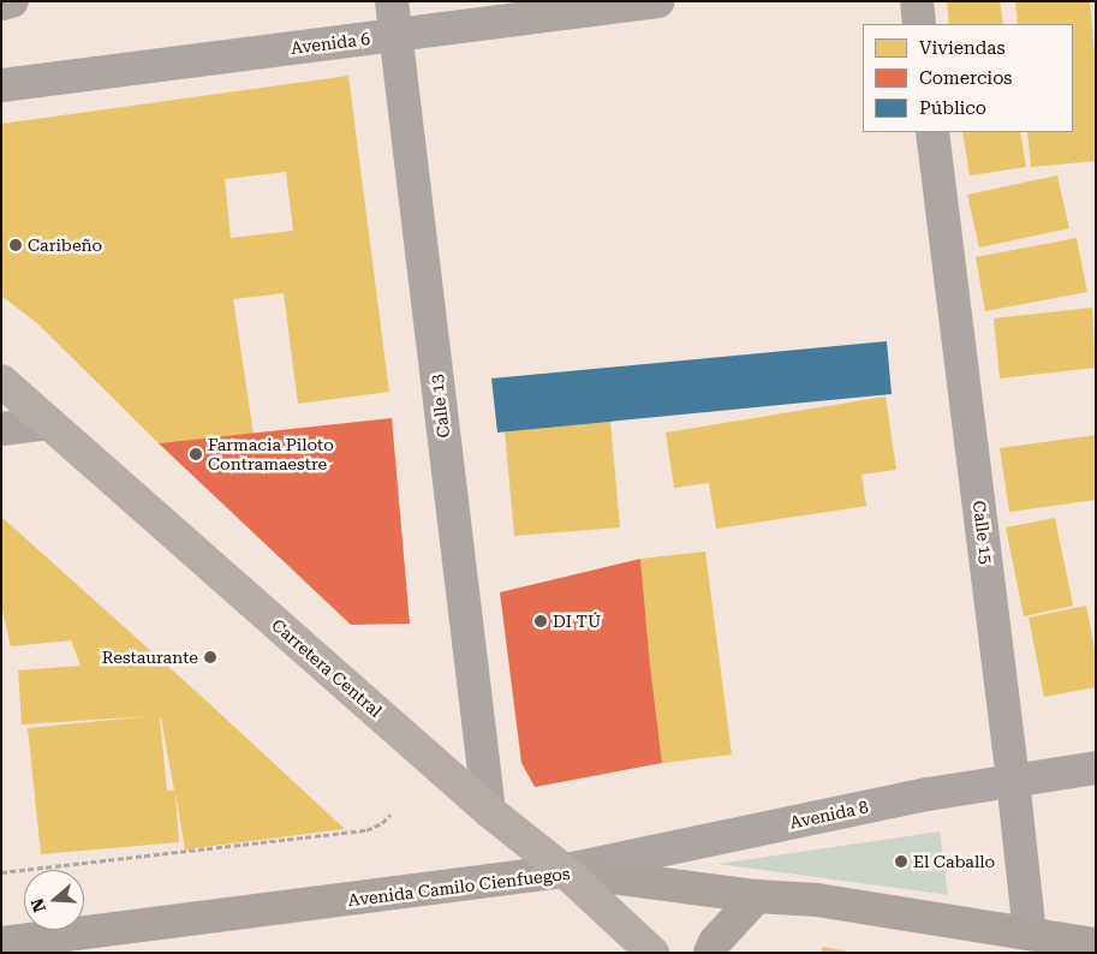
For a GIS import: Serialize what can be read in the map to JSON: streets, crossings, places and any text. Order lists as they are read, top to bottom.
{
  "streets": {
    "highway": ["Carretera Central"],
    "main road": ["Avenida Camilo Cienfuegos"],
    "street": [
      "Avenida 6",
      "Calle 13",
      "Calle 15",
      "Avenida 8"
    ]
  },
  "crossings": [
    ["Avenida 6", "Calle 13"],
    ["Calle 13", "Carretera Central"],
    ["Calle 15", "Avenida 8"],
    ["Calle 15", "Avenida Camilo Cienfuegos"],
    ["Carretera Central", "Avenida 8"],
    ["Carretera Central", "Avenida Camilo Cienfuegos"],
    ["Avenida 8", "Avenida Camilo Cienfuegos"]
  ],
  "places": [
    "Caribeño",
    "Farmacia Piloto Contramaestre",
    "DI TÚ",
    "Restaurante",
    "El Caballo"
  ],
  "legend": ["Viviendas", "Comercios", "Público"],
  "north": "left"
}
